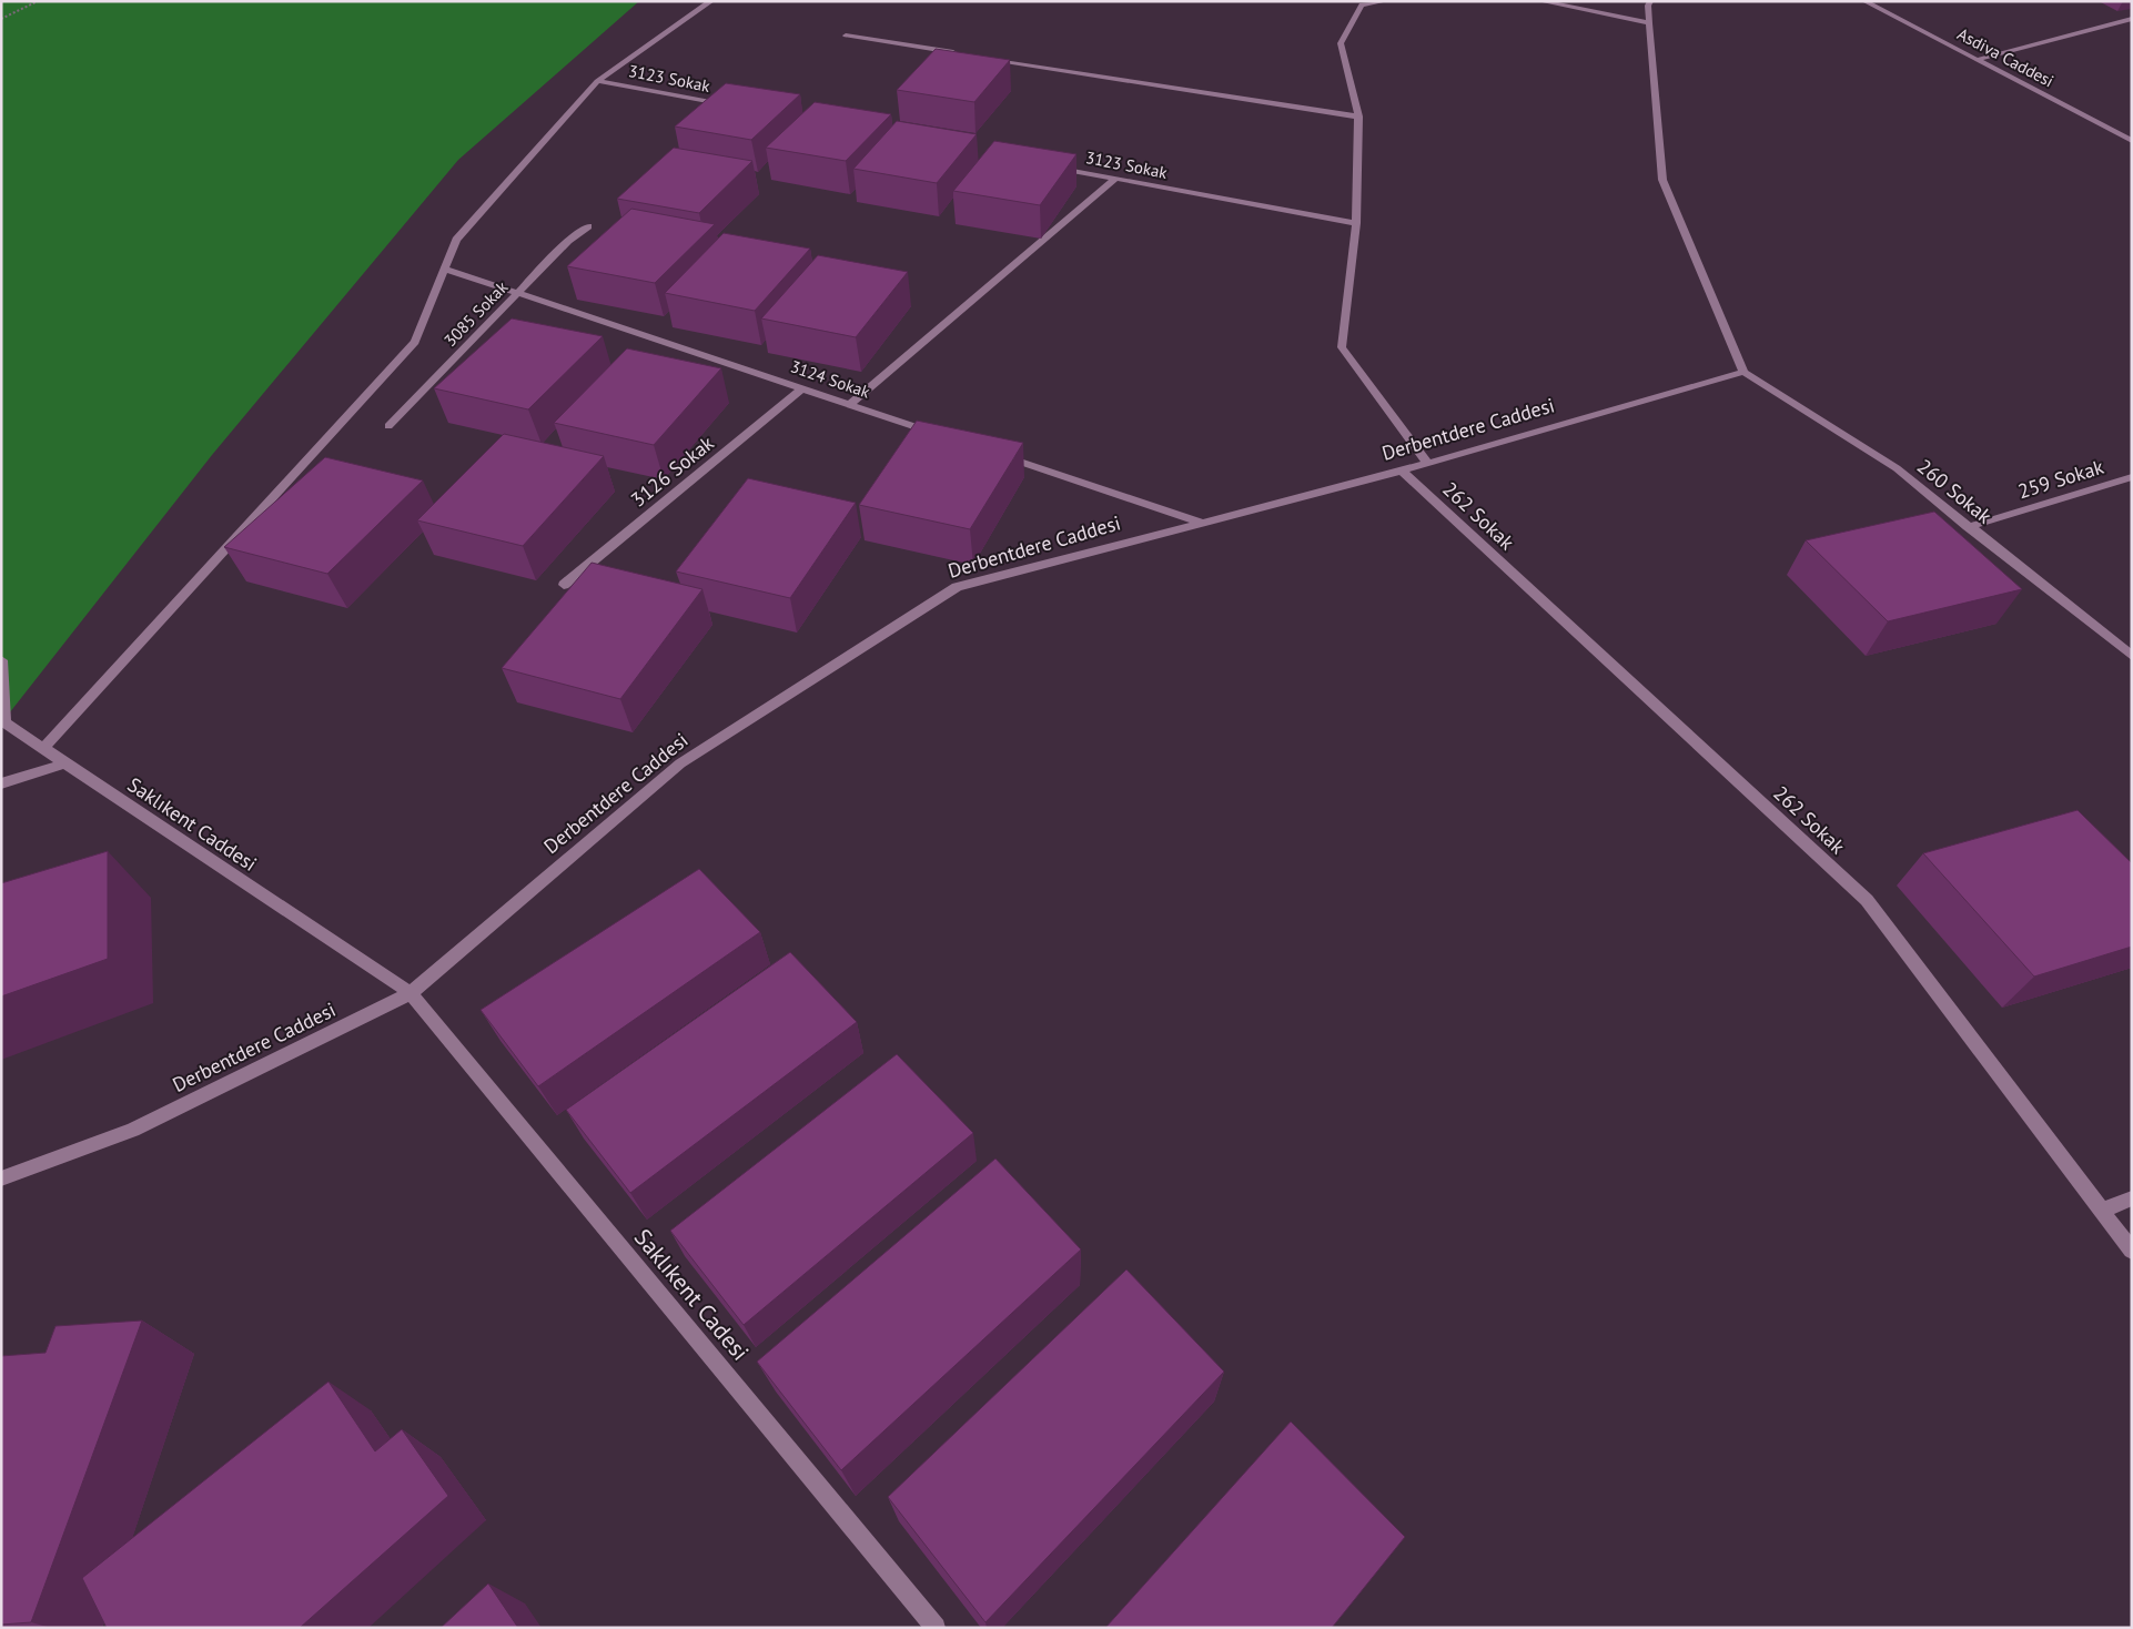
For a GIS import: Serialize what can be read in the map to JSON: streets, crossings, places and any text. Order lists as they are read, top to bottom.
{
  "streets": {
    "street": [
      "Asdiva Caddesi",
      "3123 Sokak",
      "3085 Sokak",
      "3124 Sokak",
      "Derbentdere Caddesi",
      "3126 Sokak",
      "259 Sokak",
      "260 Sokak",
      "262 Sokak",
      "Saklıkent Caddesi",
      "Saklıkent Cadesi"
    ]
  },
  "crossings": [
    ["3085 Sokak", "3124 Sokak"],
    ["3124 Sokak", "3126 Sokak"],
    ["Derbentdere Caddesi", "260 Sokak"],
    ["Derbentdere Caddesi", "262 Sokak"],
    ["Derbentdere Caddesi", "Saklıkent Caddesi"],
    ["Derbentdere Caddesi", "Saklıkent Cadesi"],
    ["259 Sokak", "260 Sokak"],
    ["Saklıkent Caddesi", "Saklıkent Cadesi"]
  ]
}
